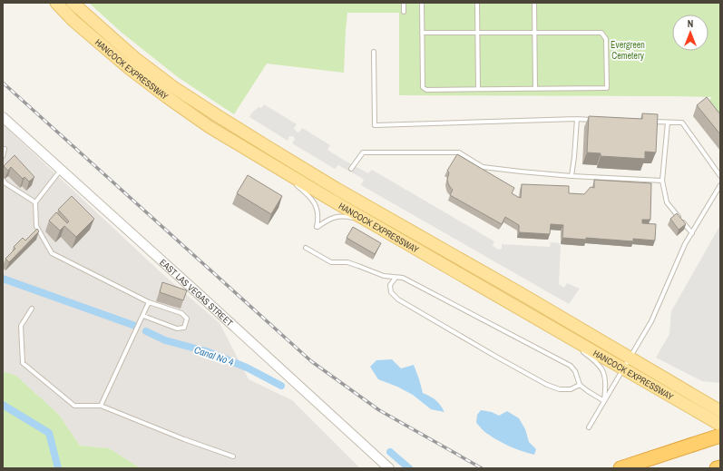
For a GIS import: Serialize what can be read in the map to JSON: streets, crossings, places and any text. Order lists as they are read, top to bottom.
{
  "streets": {
    "main road": ["HANCOCK EXPRESSWAY"],
    "street": ["EAST LAS VEGAS STREET"]
  },
  "water": ["Canal No 4"],
  "parks": ["Evergreen Cemetery"],
  "north": "top"
}
